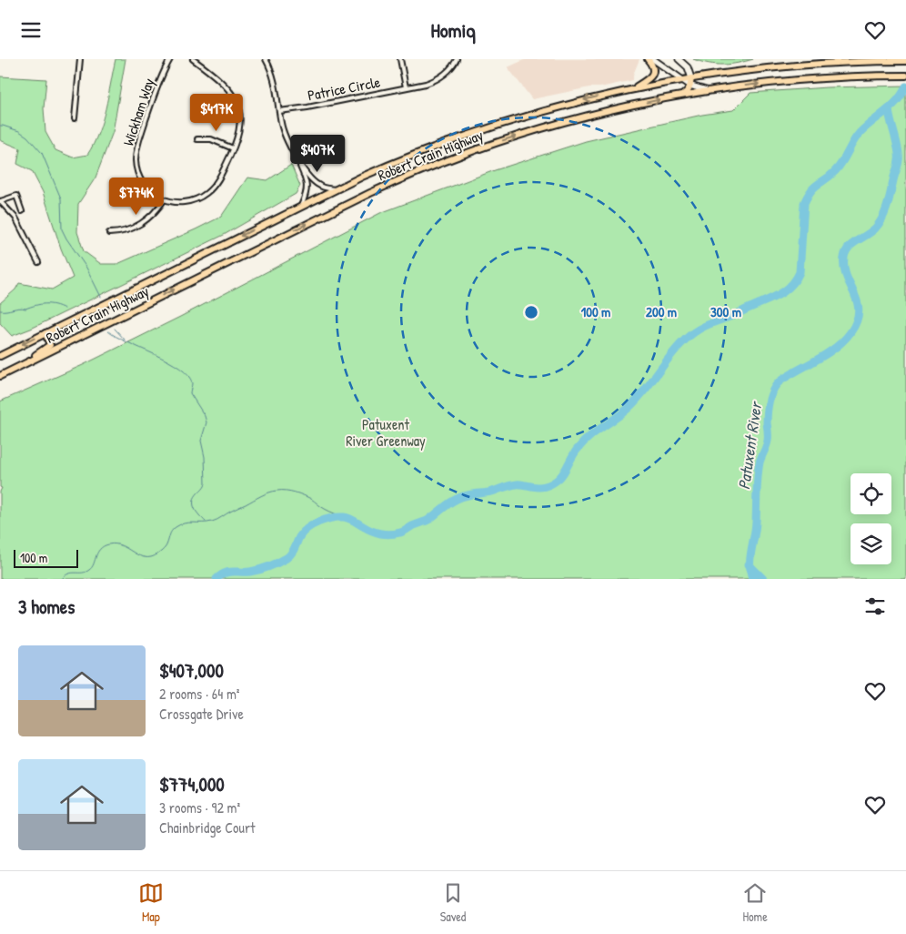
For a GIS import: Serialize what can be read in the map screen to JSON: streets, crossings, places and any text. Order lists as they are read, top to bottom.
{
  "streets": {
    "highway": ["Robert Crain Highway"],
    "street": ["Patrice Circle", "Wickham Way"]
  },
  "water": ["Patuxent River"],
  "parks": ["Patuxent River Greenway"],
  "scale_bar": "100 m",
  "page": {
    "header": "Homiq",
    "price": ["$417K", "$407K", "$774K"],
    "scale": "100 m",
    "heading": "3 homes",
    "list": [
      {
        "name": "$407,000",
        "note": "2 rooms · 64 m² · Crossgate Drive"
      },
      {
        "name": "$774,000",
        "note": "3 rooms · 92 m² · Chainbridge Court"
      }
    ],
    "tabs": ["Map", "Saved", "Home"]
  },
  "rings": ["100 m", "200 m", "300 m"]
}
